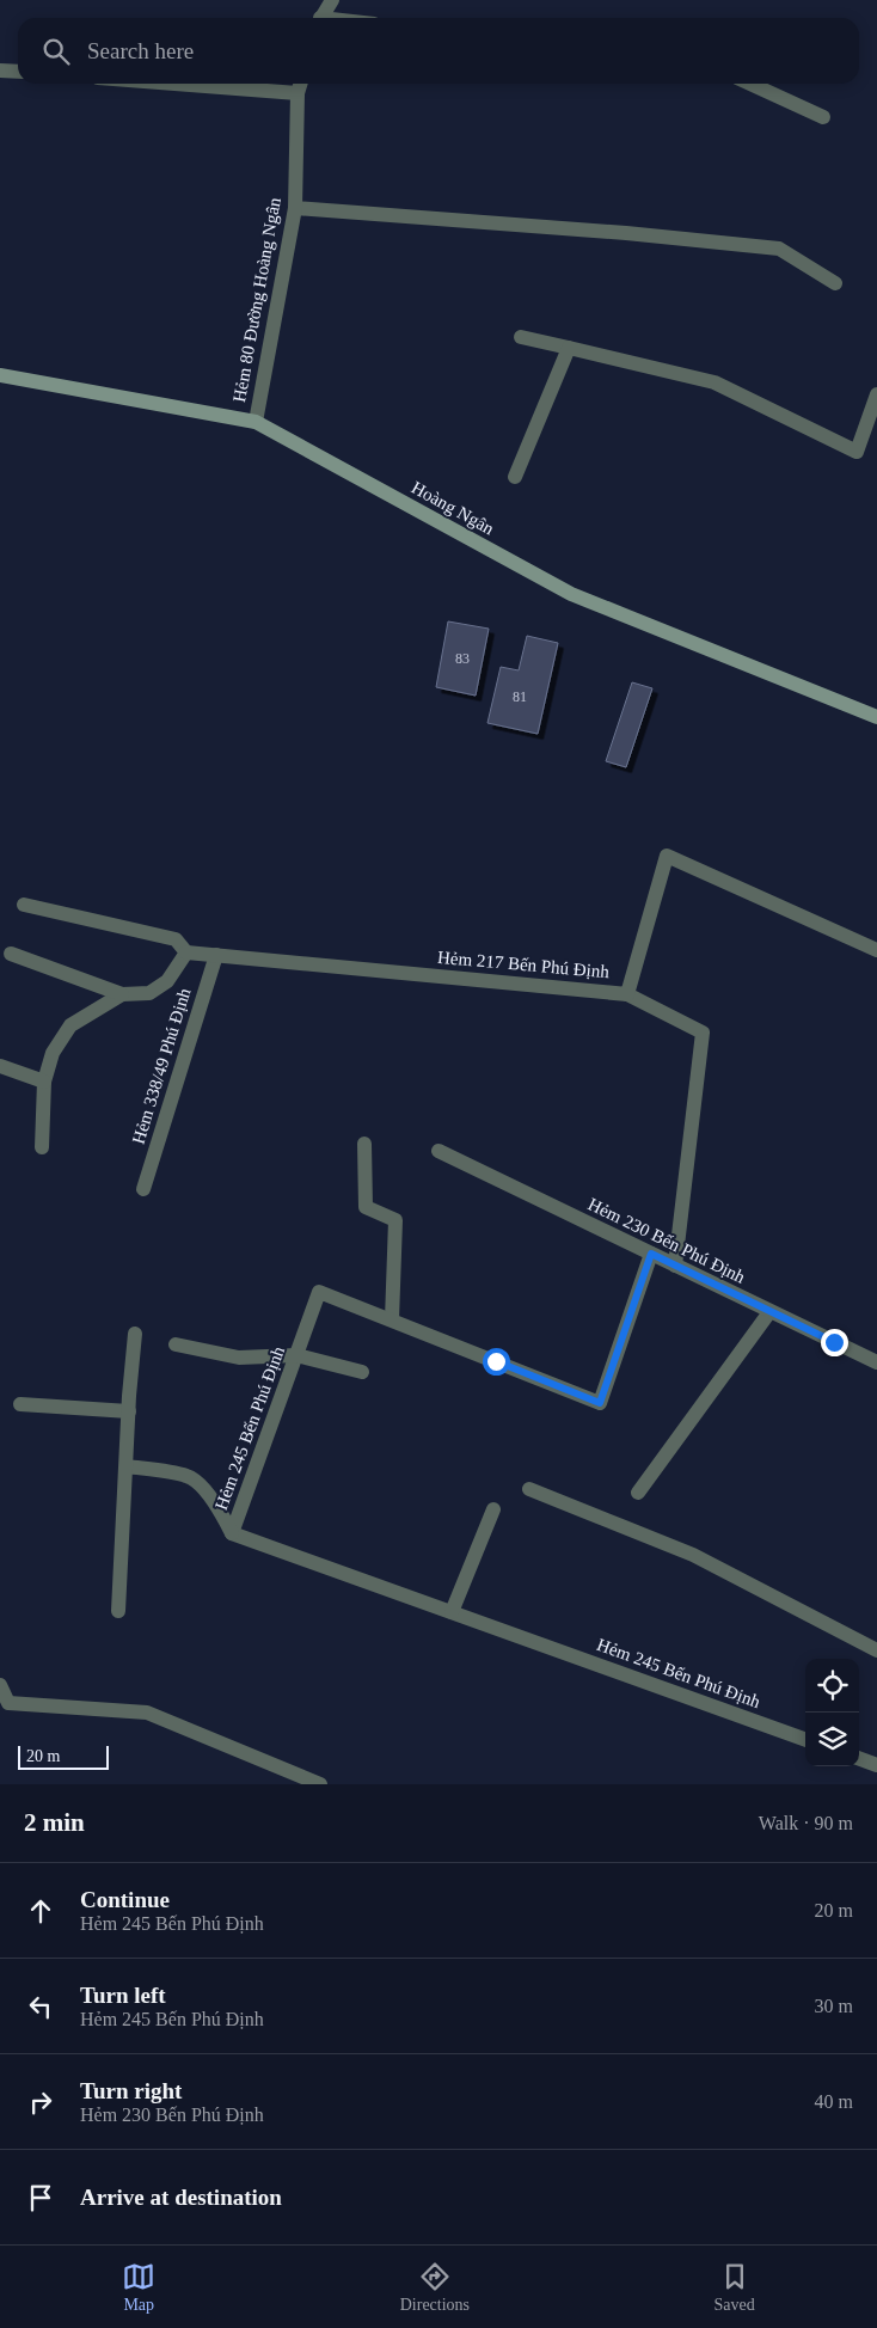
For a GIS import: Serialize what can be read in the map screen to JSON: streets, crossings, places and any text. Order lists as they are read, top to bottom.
{
  "streets": {
    "street": [
      "Hẻm 80 Đường Hoàng Ngân",
      "Hoàng Ngân",
      "Hẻm 217 Bến Phú Định",
      "Hẻm 338/49 Phú Định",
      "Hẻm 230 Bến Phú Định",
      "Hẻm 245 Bến Phú Định"
    ]
  },
  "crossings": [
    ["Hẻm 80 Đường Hoàng Ngân", "Hoàng Ngân"],
    ["Hẻm 217 Bến Phú Định", "Hẻm 338/49 Phú Định"],
    ["Hẻm 230 Bến Phú Định", "Hẻm 245 Bến Phú Định"]
  ],
  "house_numbers": ["83", "81"],
  "scale_bar": "20 m",
  "page": {
    "search": "Search here",
    "scale": "20 m",
    "heading": ["2 min", "Walk · 90 m"],
    "list": [
      ["Continue", "Hẻm 245 Bến Phú Định", "20 m"],
      ["Turn left", "Hẻm 245 Bến Phú Định", "30 m"],
      ["Turn right", "Hẻm 230 Bến Phú Định", "40 m"],
      "Arrive at destination"
    ],
    "nav": ["Map", "Directions", "Saved"]
  }
}
